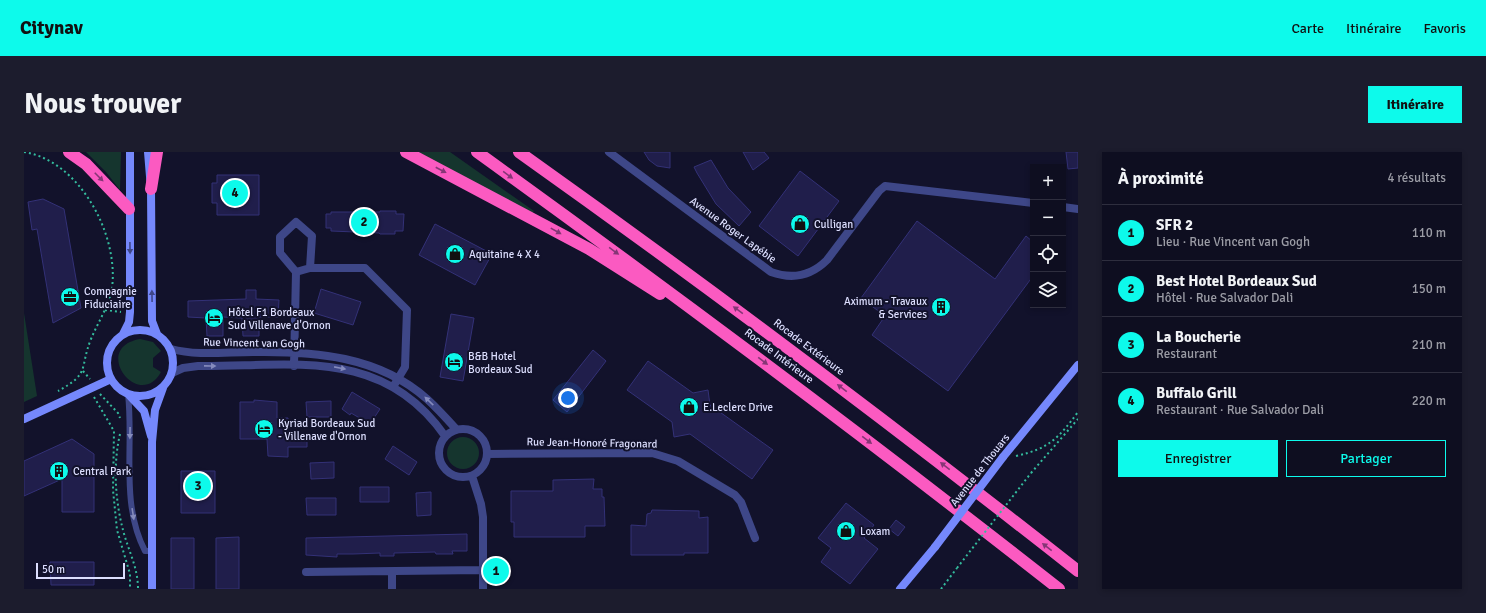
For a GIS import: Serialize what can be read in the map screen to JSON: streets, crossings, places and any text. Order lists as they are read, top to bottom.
{
  "streets": {
    "highway": ["Rocade Extérieure", "Rocade Intérieure"],
    "street": [
      "Avenue Roger Lapébie",
      "Rue Vincent van Gogh",
      "Rue Jean-Honoré Fragonard",
      "Avenue de Thouars"
    ]
  },
  "crossings": [
    ["Rue Vincent van Gogh", "Rue Jean-Honoré Fragonard"]
  ],
  "places": {
    "shop": [
      "Culligan",
      "Aquitaine 4 X 4",
      "E.Leclerc Drive",
      "Loxam"
    ],
    "office": ["Compagnie Fiduciaire"],
    "building": ["Aximum - Travaux & Services", "Central Park"],
    "hotel": ["Hôtel F1 Bordeaux Sud Villenave d'Ornon", "B&B Hotel Bordeaux Sud", "Kyriad Bordeaux Sud - Villenave d'Ornon"]
  },
  "scale_bar": "50 m",
  "page": {
    "header": "Citynav",
    "nav": ["Carte", "Itinéraire", "Favoris"],
    "buttons": [
      "Itinéraire",
      ["Enregistrer", "Partager"]
    ],
    "title": "Nous trouver",
    "heading": ["À proximité", "4 résultats"],
    "map_buttons": ["+", "−"],
    "pins": [
      "4",
      "2",
      "3",
      "1"
    ],
    "list": [
      {
        "mark": "1",
        "name": "SFR 2",
        "note": "Lieu · Rue Vincent van Gogh",
        "value": "110 m"
      },
      {
        "mark": "2",
        "name": "Best Hotel Bordeaux Sud",
        "note": "Hôtel · Rue Salvador Dali",
        "value": "150 m"
      },
      {
        "mark": "3",
        "name": "La Boucherie",
        "note": "Restaurant",
        "value": "210 m"
      },
      {
        "mark": "4",
        "name": "Buffalo Grill",
        "note": "Restaurant · Rue Salvador Dali",
        "value": "220 m"
      }
    ],
    "scale": "50 m"
  }
}
